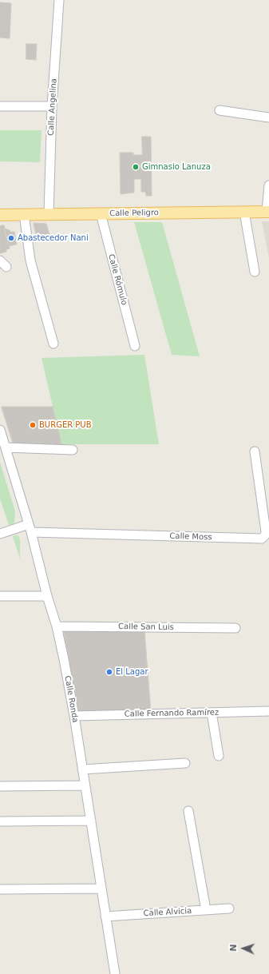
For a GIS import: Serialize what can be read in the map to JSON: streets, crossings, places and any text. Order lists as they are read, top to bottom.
{
  "streets": {
    "main road": ["Calle Peligro"],
    "street": [
      "Calle Angelina",
      "Calle Rómulo",
      "Calle Moss",
      "Calle San Luis",
      "Calle Ronda",
      "Calle Fernando Ramírez",
      "Calle Alvicia"
    ]
  },
  "crossings": [
    ["Calle Angelina", "Calle Peligro"],
    ["Calle Peligro", "Calle Rómulo"],
    ["Calle Moss", "Calle Ronda"],
    ["Calle San Luis", "Calle Ronda"],
    ["Calle Ronda", "Calle Fernando Ramírez"],
    ["Calle Ronda", "Calle Alvicia"]
  ],
  "places": [
    "Gimnasio Lanuza",
    "Abastecedor Nani",
    "BURGER PUB",
    "El Lagar"
  ],
  "north": "left"
}
